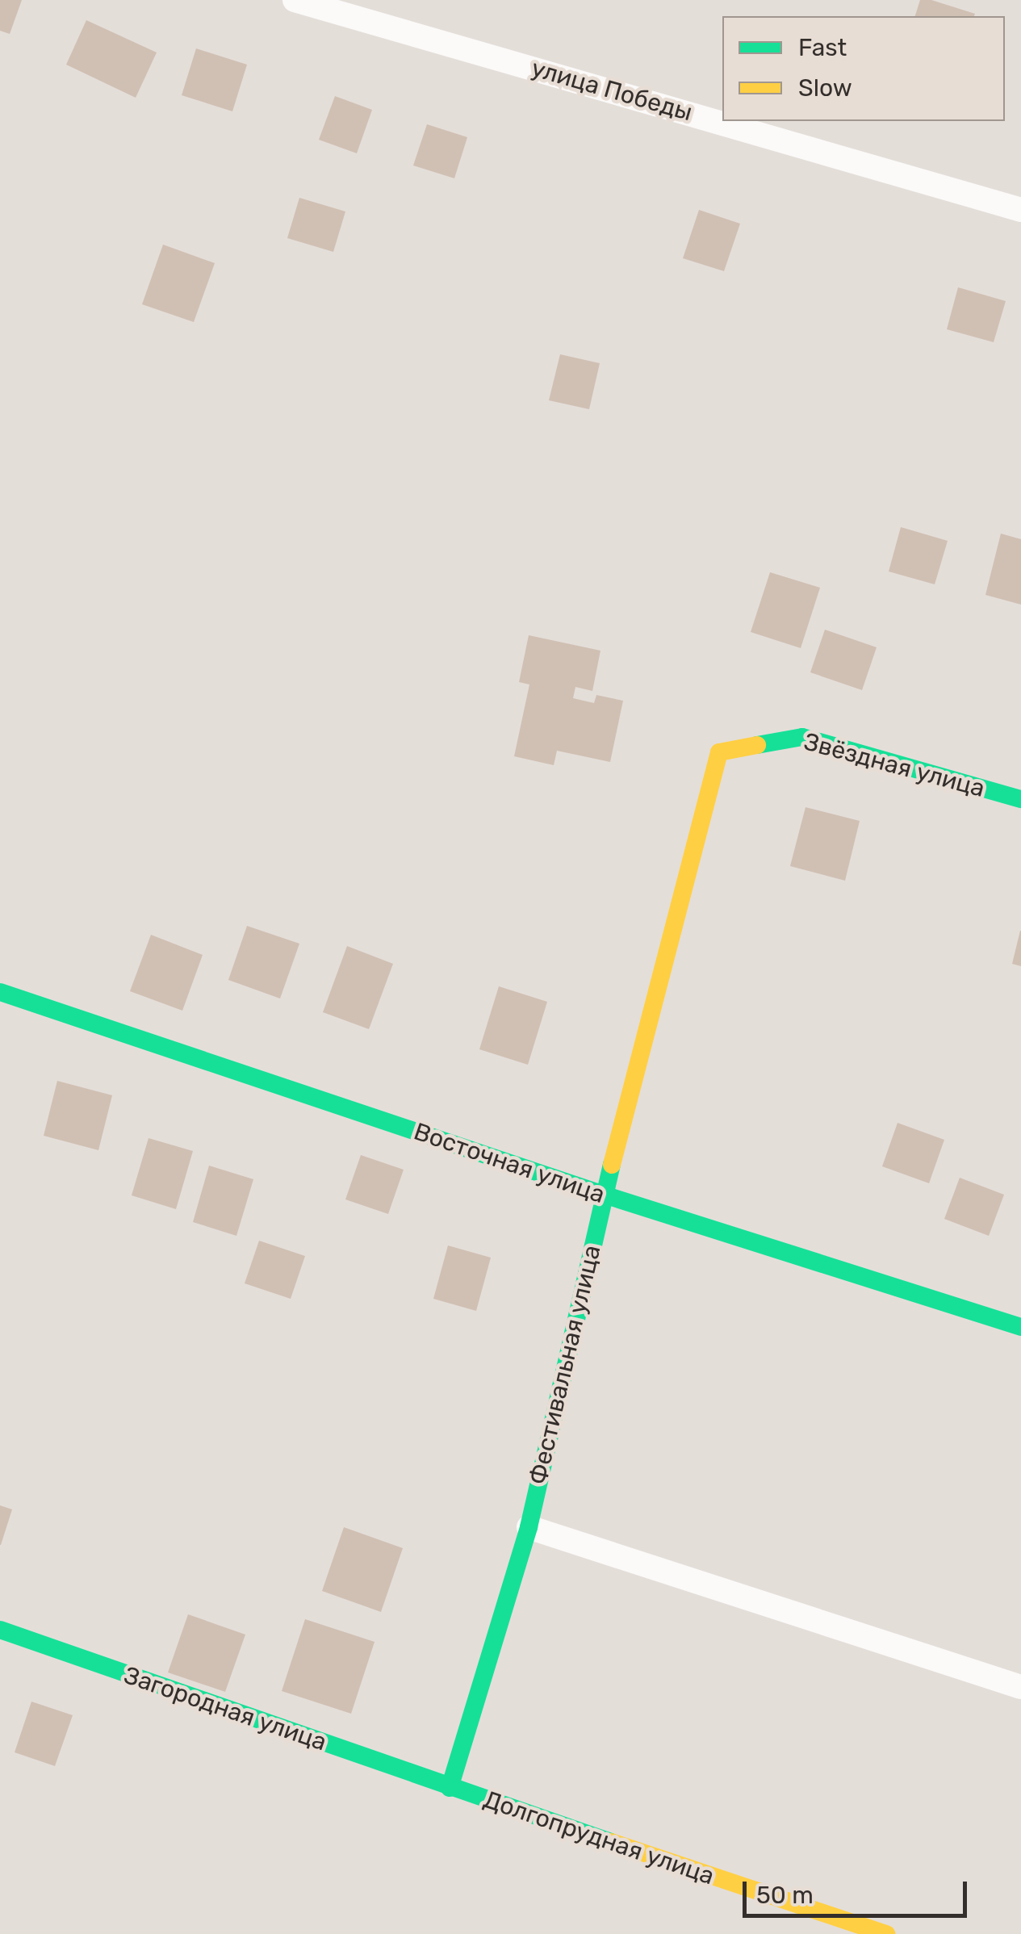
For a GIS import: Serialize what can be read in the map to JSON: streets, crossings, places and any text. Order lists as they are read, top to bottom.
{
  "streets": {
    "street": [
      "улица Победы",
      "Звёздная улица",
      "Восточная улица",
      "Фестивальная улица",
      "Загородная улица",
      "Долгопрудная улица"
    ]
  },
  "crossings": [
    ["Звёздная улица", "Фестивальная улица"],
    ["Восточная улица", "Фестивальная улица"],
    ["Фестивальная улица", "Загородная улица"],
    ["Фестивальная улица", "Долгопрудная улица"],
    ["Загородная улица", "Долгопрудная улица"]
  ],
  "legend": ["Fast", "Slow"],
  "scale_bar": "50 m"
}
